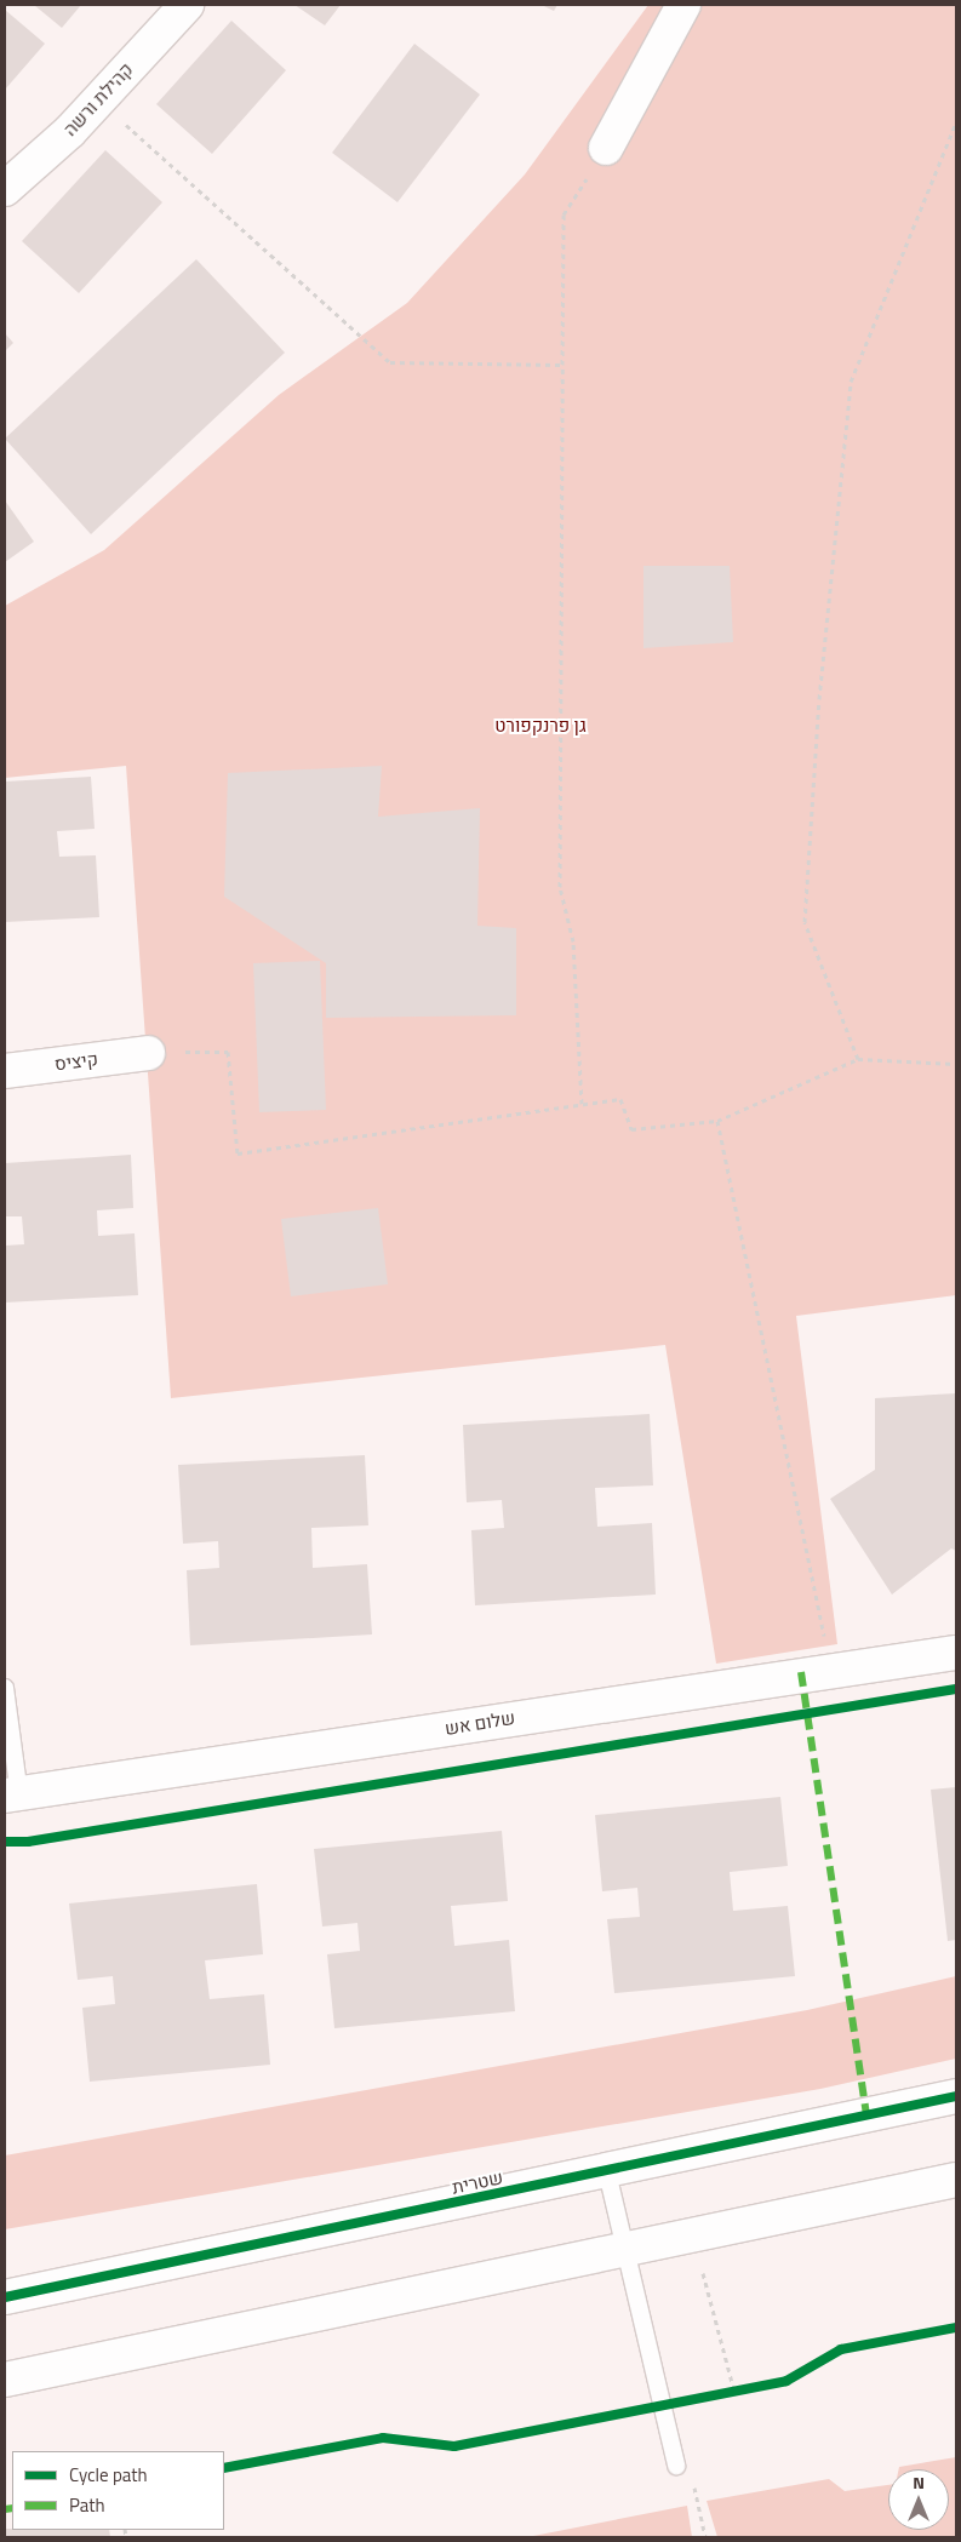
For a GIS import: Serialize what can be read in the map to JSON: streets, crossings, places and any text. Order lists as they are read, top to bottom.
{
  "streets": {
    "street": [
      "קהילת ורשה",
      "קיציס",
      "שלום אש",
      "שטרית"
    ]
  },
  "parks": ["גן פרנקפורט"],
  "legend": ["Cycle path", "Path"],
  "north": "top"
}
